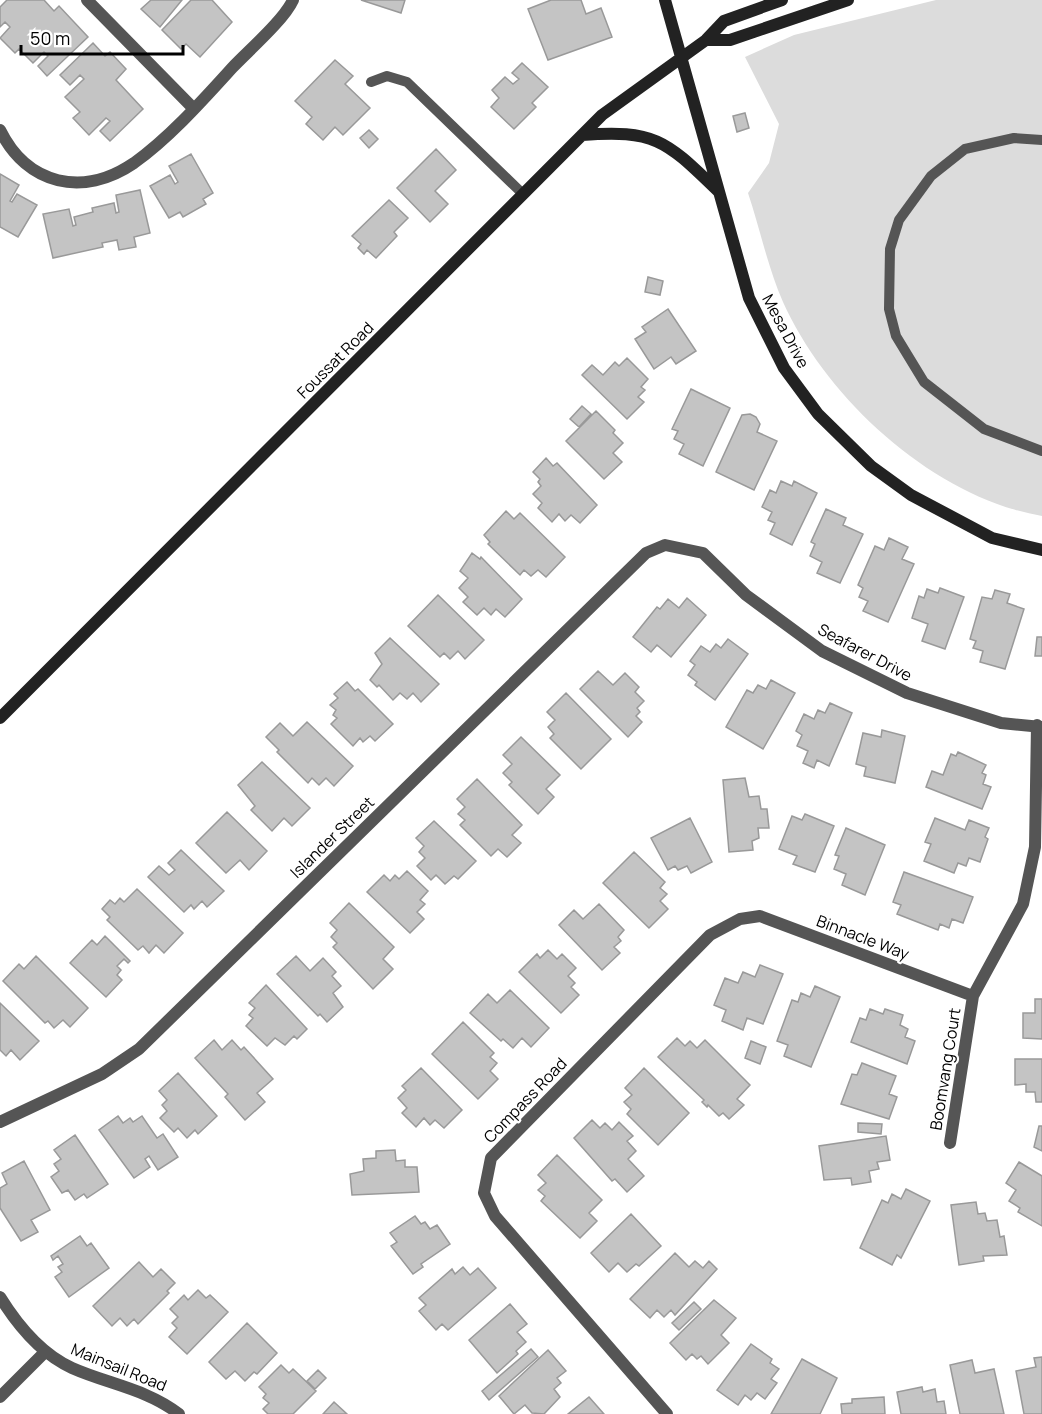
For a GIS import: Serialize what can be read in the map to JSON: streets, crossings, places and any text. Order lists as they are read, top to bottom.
{
  "streets": {
    "main road": ["Mesa Drive", "Foussat Road"],
    "street": [
      "Seafarer Drive",
      "Islander Street",
      "Binnacle Way",
      "Boomvang Court",
      "Compass Road",
      "Mainsail Road"
    ]
  },
  "crossings": [
    ["Mesa Drive", "Foussat Road"],
    ["Seafarer Drive", "Islander Street"],
    ["Seafarer Drive", "Boomvang Court"],
    ["Binnacle Way", "Boomvang Court"],
    ["Binnacle Way", "Compass Road"]
  ],
  "scale_bar": "50 m"
}
